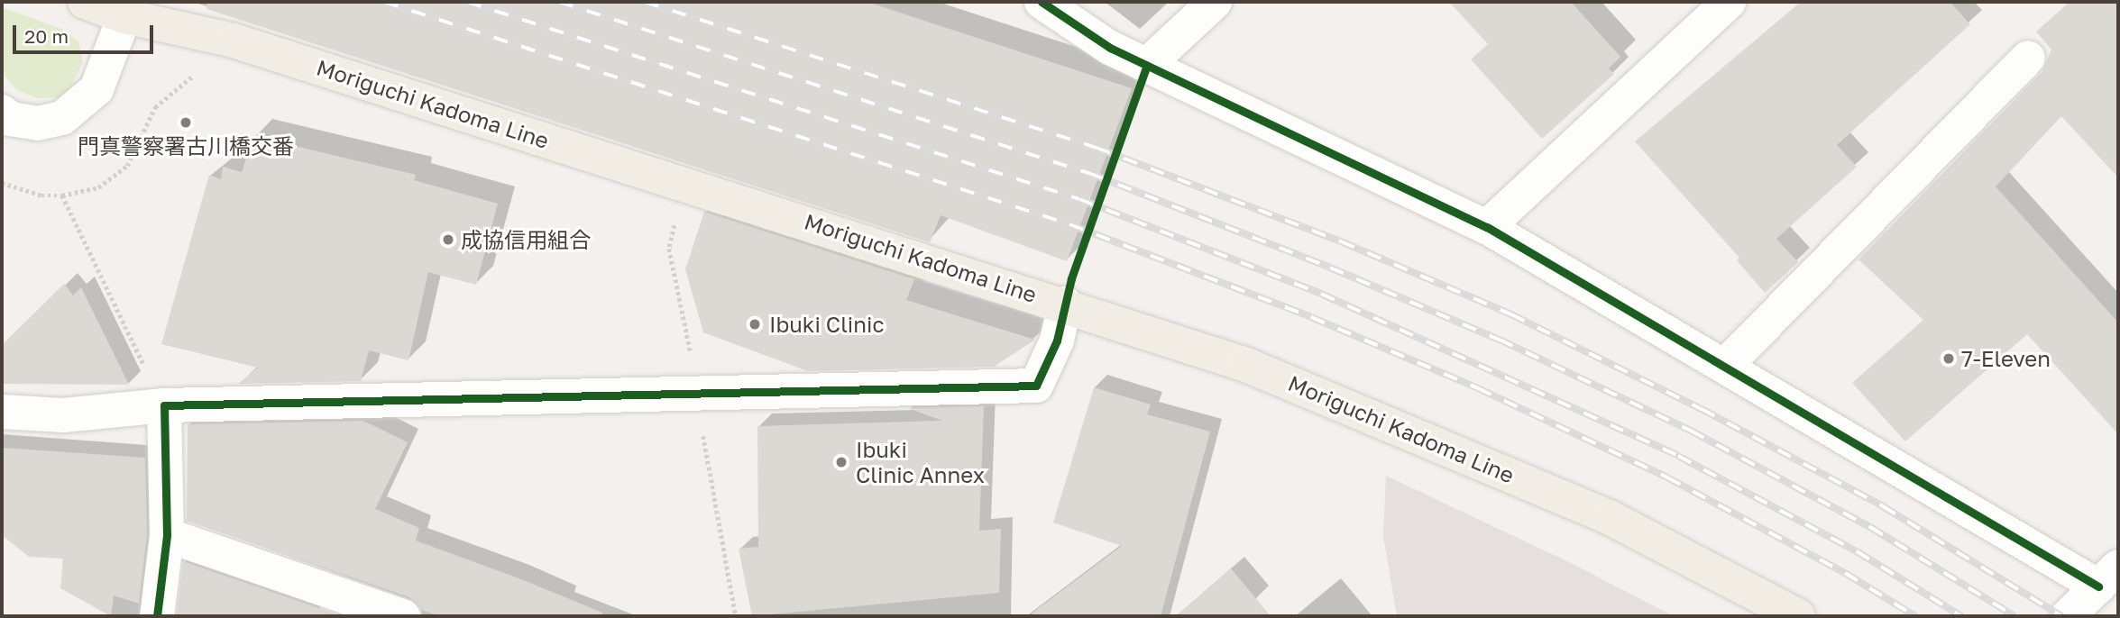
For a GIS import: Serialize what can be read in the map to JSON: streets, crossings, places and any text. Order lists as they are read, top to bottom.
{
  "streets": {
    "main road": ["Moriguchi Kadoma Line"]
  },
  "places": [
    "門真警察署古川橋交番",
    "成協信用組合",
    "Ibuki Clinic",
    "7-Eleven",
    "Ibuki Clinic Annex"
  ],
  "scale_bar": "20 m"
}
